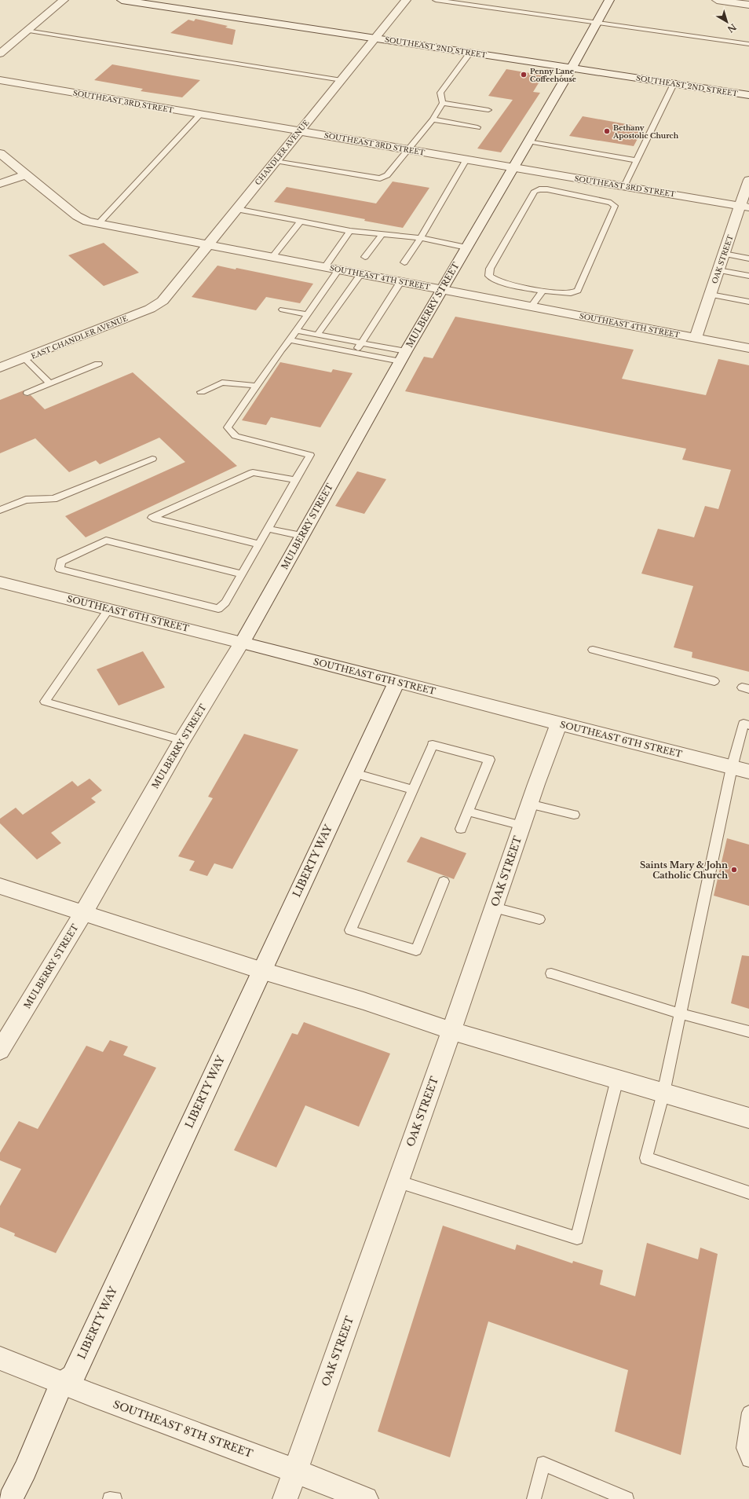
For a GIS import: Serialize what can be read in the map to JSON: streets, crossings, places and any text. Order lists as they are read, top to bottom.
{
  "streets": {
    "street": [
      "SOUTHEAST 2ND STREET",
      "SOUTHEAST 3RD STREET",
      "CHANDLER AVENUE",
      "OAK STREET",
      "SOUTHEAST 4TH STREET",
      "MULBERRY STREET",
      "EAST CHANDLER AVENUE",
      "SOUTHEAST 6TH STREET",
      "LIBERTY WAY",
      "SOUTHEAST 8TH STREET"
    ]
  },
  "crossings": [
    ["SOUTHEAST 2ND STREET", "CHANDLER AVENUE"],
    ["SOUTHEAST 2ND STREET", "MULBERRY STREET"],
    ["SOUTHEAST 3RD STREET", "CHANDLER AVENUE"],
    ["SOUTHEAST 3RD STREET", "OAK STREET"],
    ["SOUTHEAST 3RD STREET", "MULBERRY STREET"],
    ["CHANDLER AVENUE", "SOUTHEAST 4TH STREET"],
    ["CHANDLER AVENUE", "EAST CHANDLER AVENUE"],
    ["OAK STREET", "SOUTHEAST 4TH STREET"],
    ["OAK STREET", "SOUTHEAST 6TH STREET"],
    ["OAK STREET", "SOUTHEAST 8TH STREET"],
    ["SOUTHEAST 4TH STREET", "MULBERRY STREET"],
    ["MULBERRY STREET", "SOUTHEAST 6TH STREET"],
    ["SOUTHEAST 6TH STREET", "LIBERTY WAY"],
    ["LIBERTY WAY", "SOUTHEAST 8TH STREET"]
  ],
  "places": ["Penny Lane Coffeehouse", "Bethany Apostolic Church", "Saints Mary & John Catholic Church"],
  "north": "bottom right"
}
